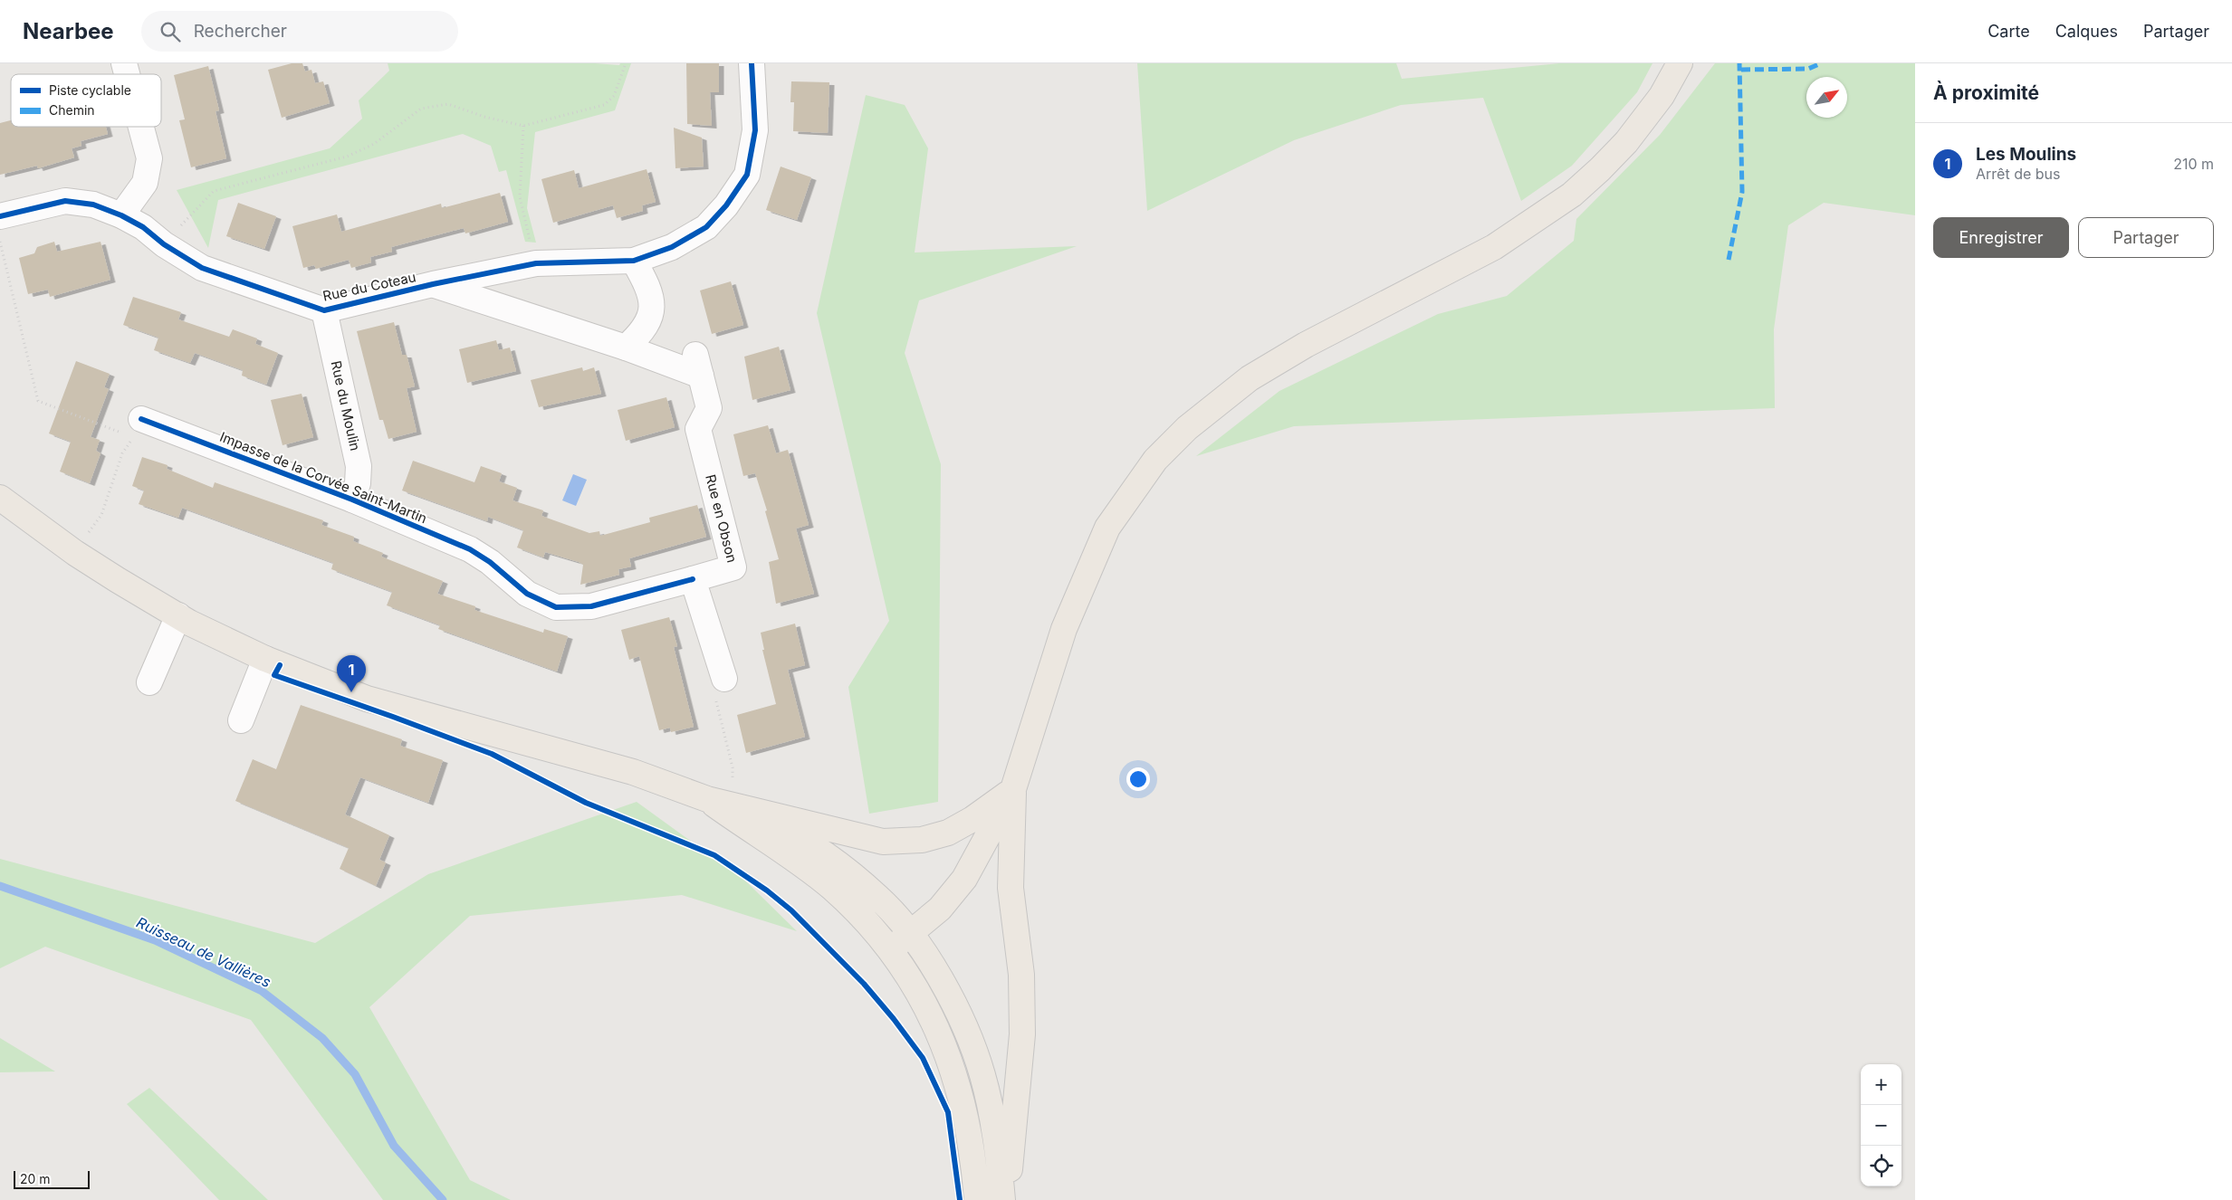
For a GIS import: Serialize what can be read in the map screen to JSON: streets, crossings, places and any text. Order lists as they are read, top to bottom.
{
  "streets": {
    "street": [
      "Rue du Coteau",
      "Rue du Moulin",
      "Impasse de la Corvée Saint-Martin",
      "Rue en Obson"
    ]
  },
  "crossings": [
    ["Rue du Coteau", "Rue du Moulin"],
    ["Rue du Coteau", "Rue en Obson"],
    ["Rue du Moulin", "Impasse de la Corvée Saint-Martin"],
    ["Impasse de la Corvée Saint-Martin", "Rue en Obson"]
  ],
  "water": ["Ruisseau de Vallières"],
  "legend": ["Piste cyclable", "Chemin"],
  "scale_bar": "20 m",
  "north": "top right",
  "page": {
    "header": "Nearbee",
    "search": "Rechercher",
    "nav": ["Carte", "Calques", "Partager"],
    "heading": "À proximité",
    "list": [
      {
        "mark": "1",
        "name": "Les Moulins",
        "note": "Arrêt de bus",
        "value": "210 m"
      }
    ],
    "buttons": ["Enregistrer", "Partager"],
    "pins": "1",
    "map_buttons": ["+", "−"],
    "scale": "20 m"
  }
}
